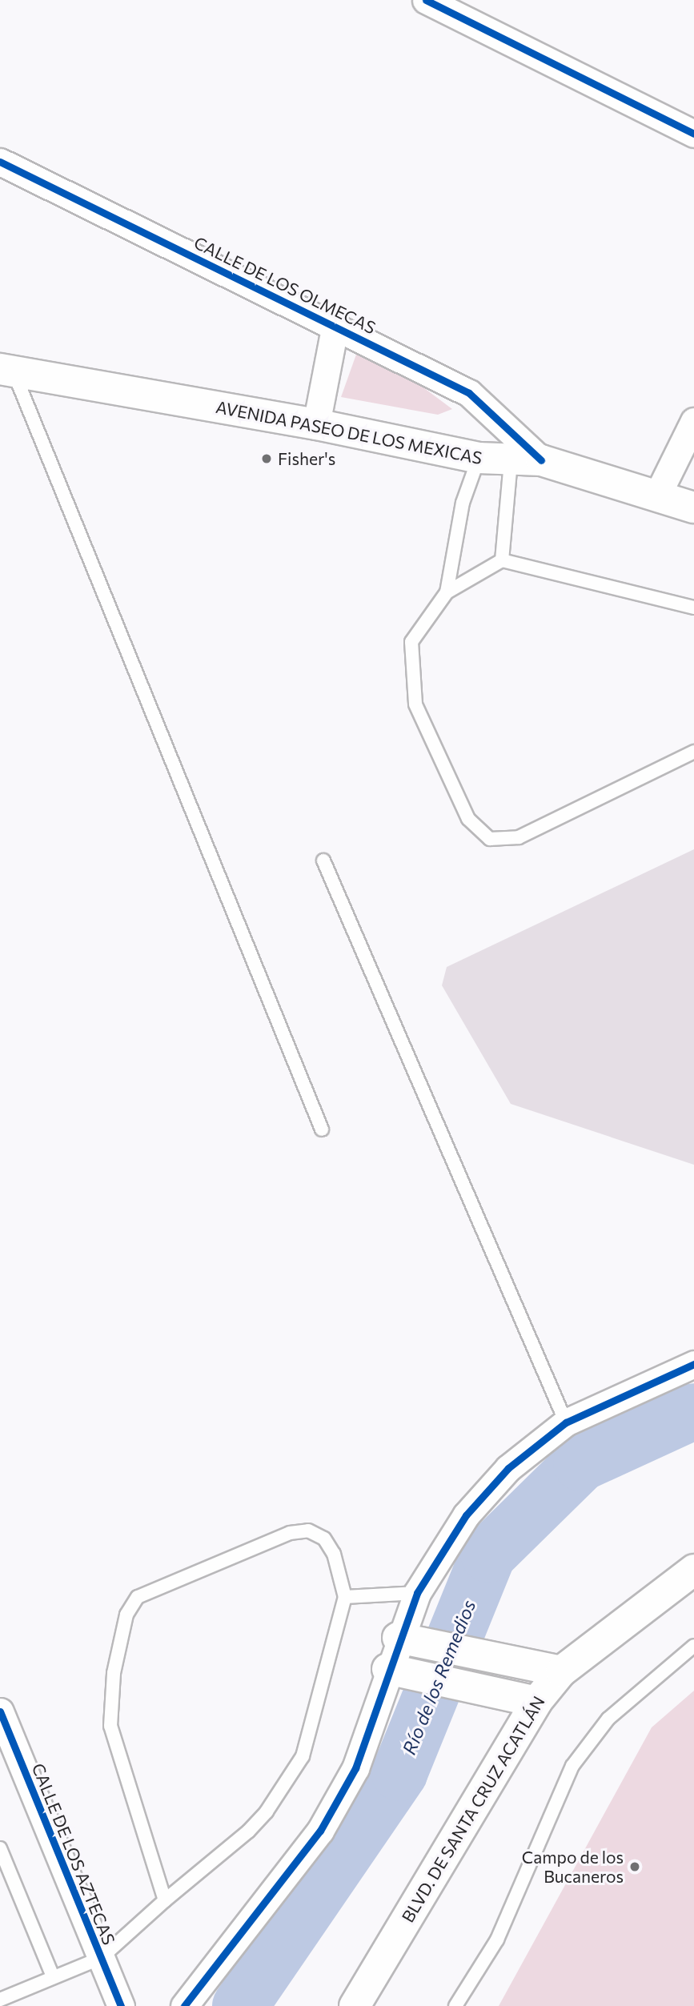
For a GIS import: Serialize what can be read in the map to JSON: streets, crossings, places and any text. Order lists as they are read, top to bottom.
{
  "streets": {
    "main road": ["AVENIDA PASEO DE LOS MEXICAS", "BLVD. DE SANTA CRUZ ACATLÁN"],
    "street": ["CALLE DE LOS OLMECAS", "CALLE DE LOS AZTECAS"]
  },
  "crossings": [
    ["CALLE DE LOS OLMECAS", "AVENIDA PASEO DE LOS MEXICAS"]
  ],
  "water": ["Río de los Remedios"],
  "places": ["Fisher's", "Campo de los Bucaneros"]
}
